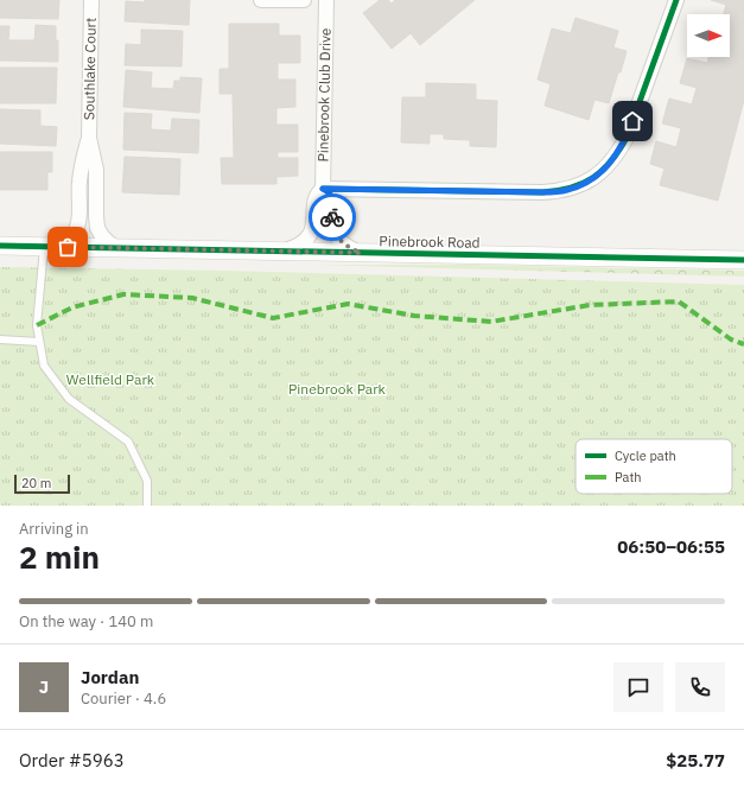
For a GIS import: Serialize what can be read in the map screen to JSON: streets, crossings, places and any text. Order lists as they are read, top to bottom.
{
  "streets": {
    "street": ["Southlake Court", "Pinebrook Club Drive", "Pinebrook Road"]
  },
  "crossings": [
    ["Southlake Court", "Pinebrook Road"],
    ["Pinebrook Club Drive", "Pinebrook Road"]
  ],
  "parks": ["Wellfield Park", "Pinebrook Park"],
  "legend": ["Cycle path", "Path"],
  "scale_bar": "20 m",
  "north": "right",
  "page": {
    "scale": "20 m",
    "heading": ["2 min", "Arriving in", "06:50–06:55"],
    "panel": [
      "Jordan",
      "Courier · 4.6",
      "Order #5963",
      "$25.77"
    ],
    "bar": "On the way · 140 m",
    "round": "J"
  }
}
